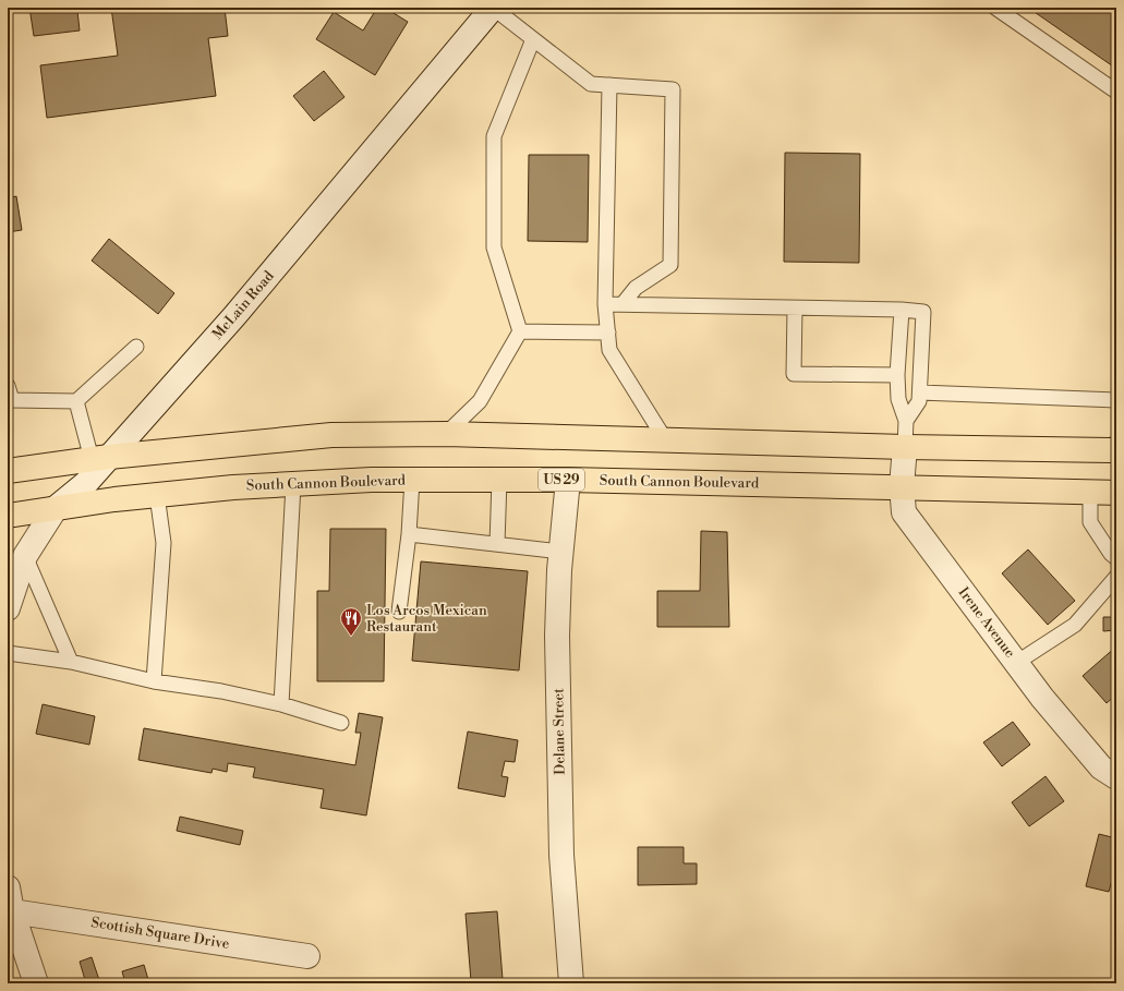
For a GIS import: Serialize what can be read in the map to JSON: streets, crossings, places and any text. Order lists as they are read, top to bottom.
{
  "streets": {
    "main road": ["US 29", "South Cannon Boulevard"],
    "street": [
      "McLain Road",
      "Irene Avenue",
      "Delane Street",
      "Scottish Square Drive"
    ]
  },
  "crossings": [
    ["McLain Road", "South Cannon Boulevard"],
    ["South Cannon Boulevard", "Irene Avenue"],
    ["South Cannon Boulevard", "Delane Street"]
  ],
  "places": {
    "restaurant": ["Los Arcos Mexican Restaurant"]
  }
}
